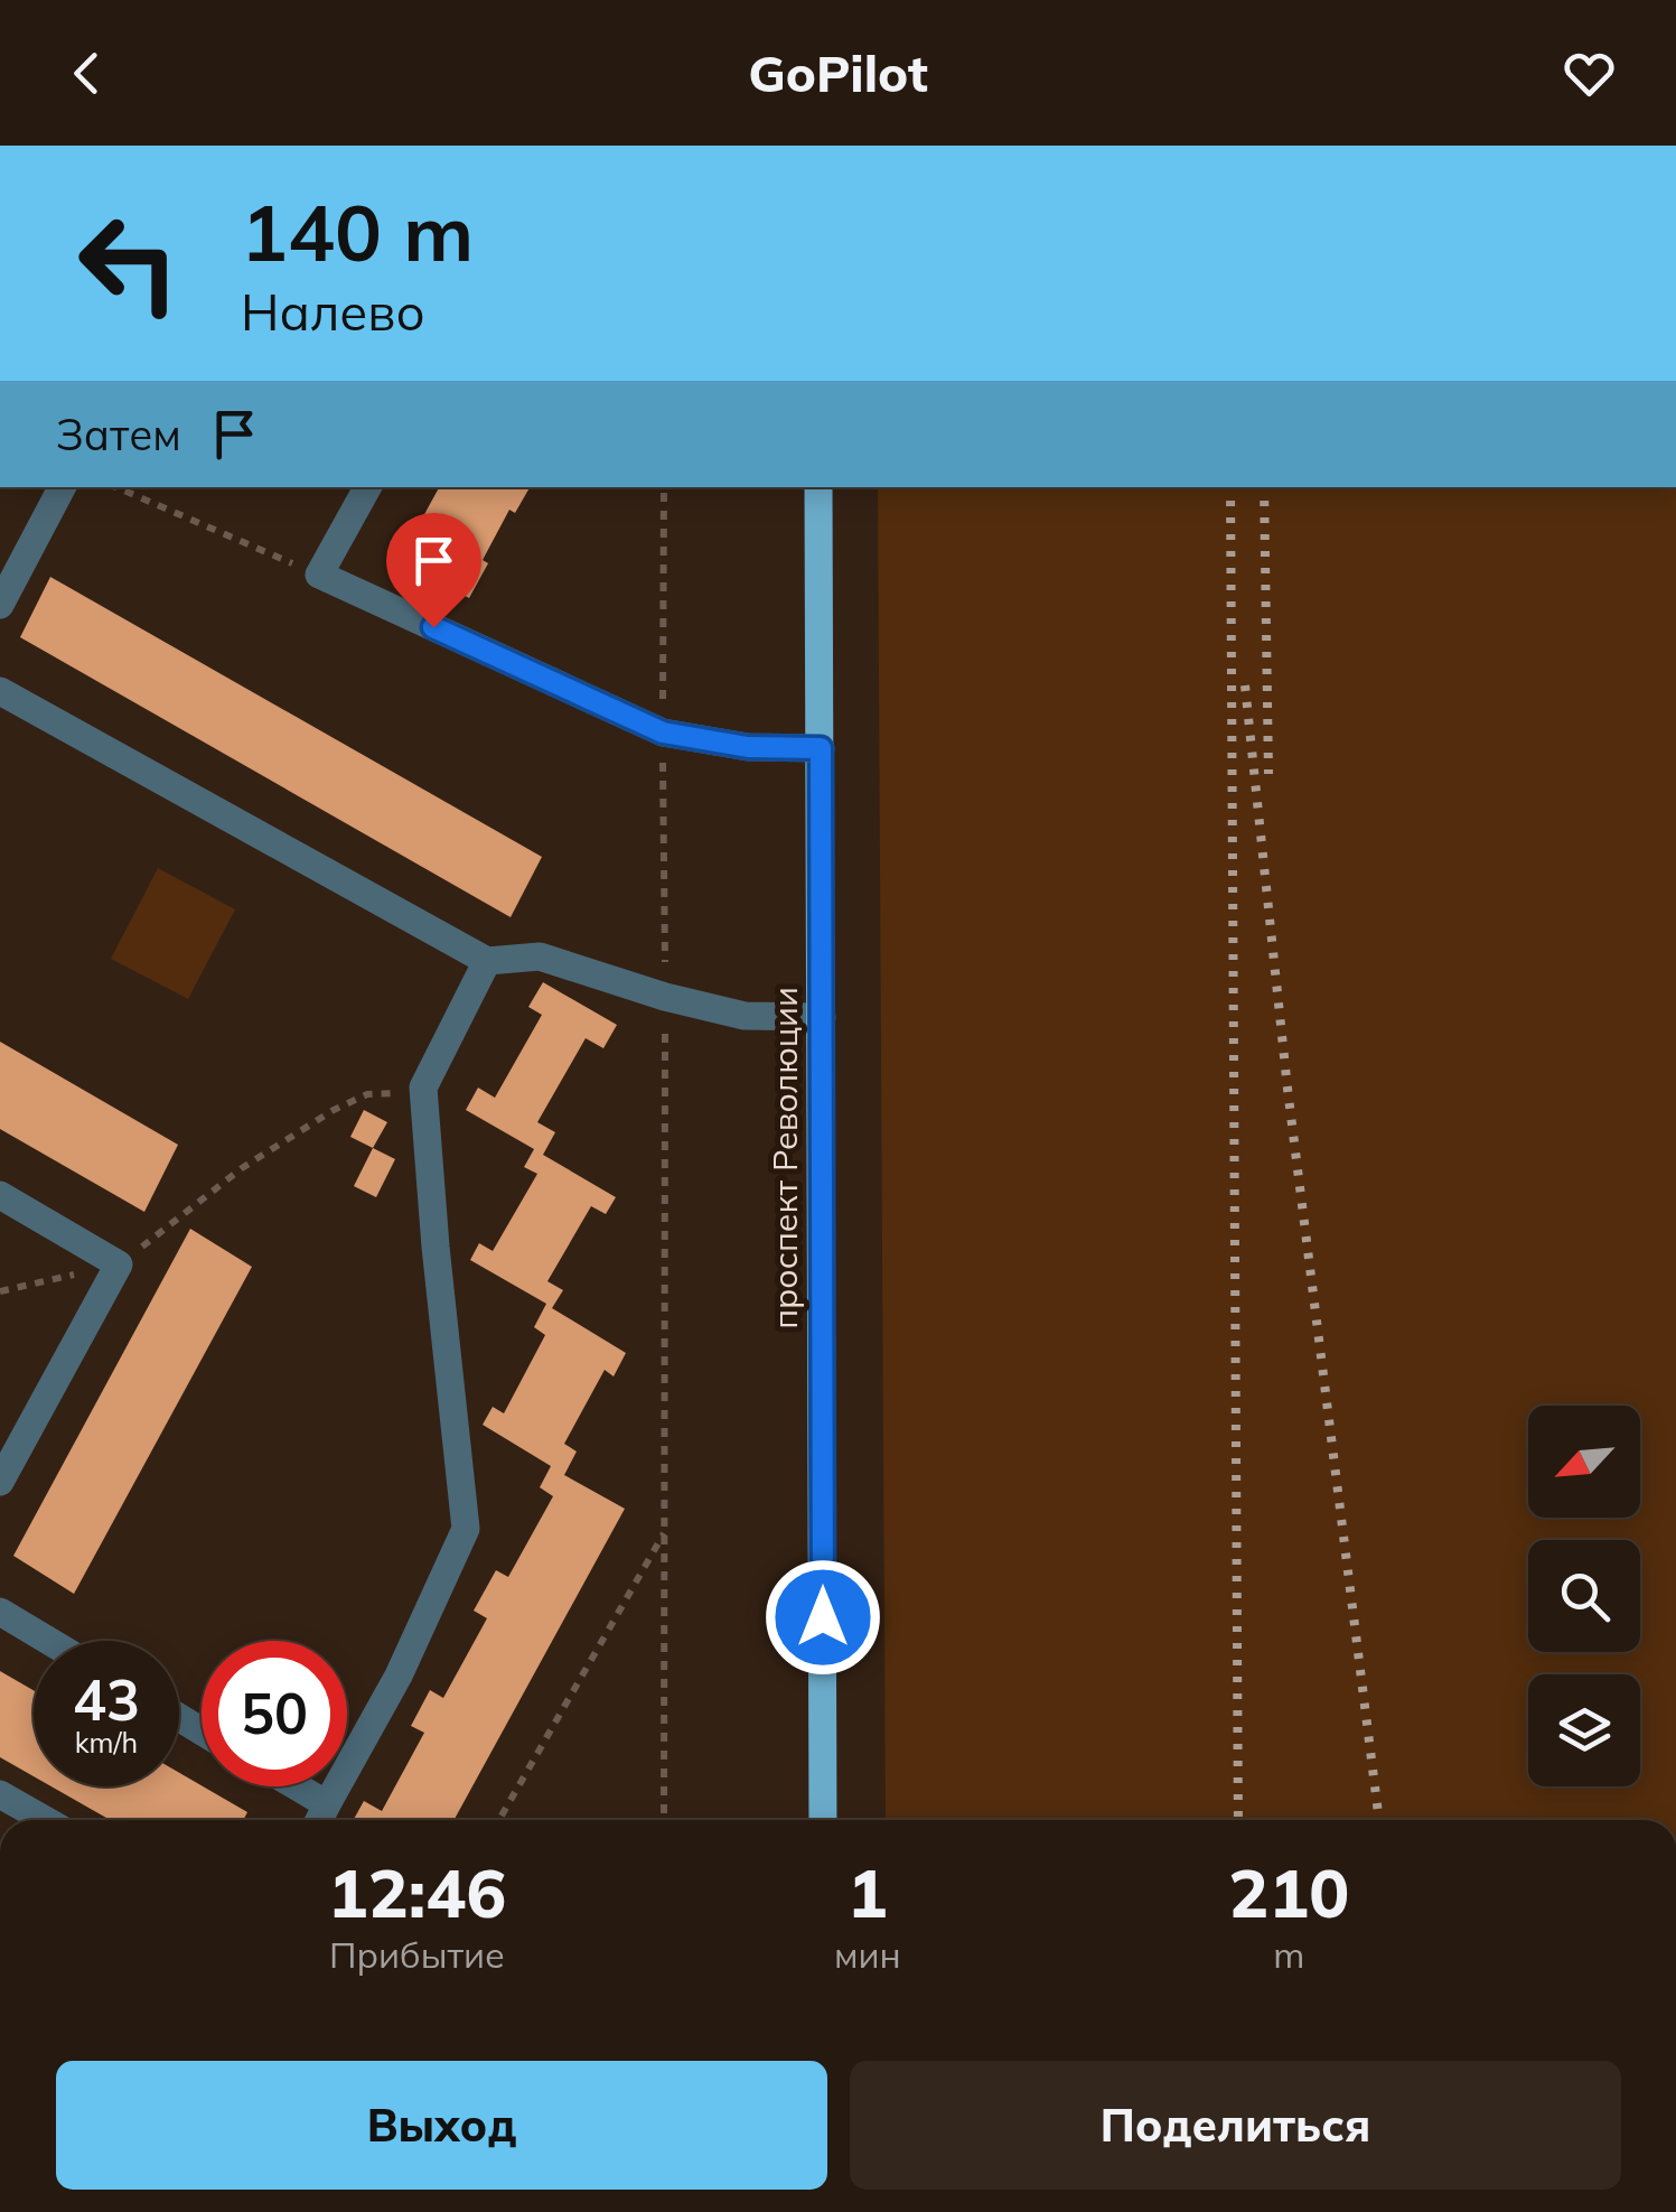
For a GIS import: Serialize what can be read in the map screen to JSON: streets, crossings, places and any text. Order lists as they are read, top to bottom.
{
  "streets": {
    "main road": ["проспект Революции"]
  },
  "north": "bottom left",
  "page": {
    "header": "GoPilot",
    "turn": ["140 m", "Налево"],
    "then": "Затем",
    "speed": "43 km/h",
    "limit": "50",
    "eta": [
      "12:46",
      "Прибытие",
      "1",
      "мин",
      "210",
      "m"
    ],
    "buttons": ["Выход", "Поделиться"]
  }
}
